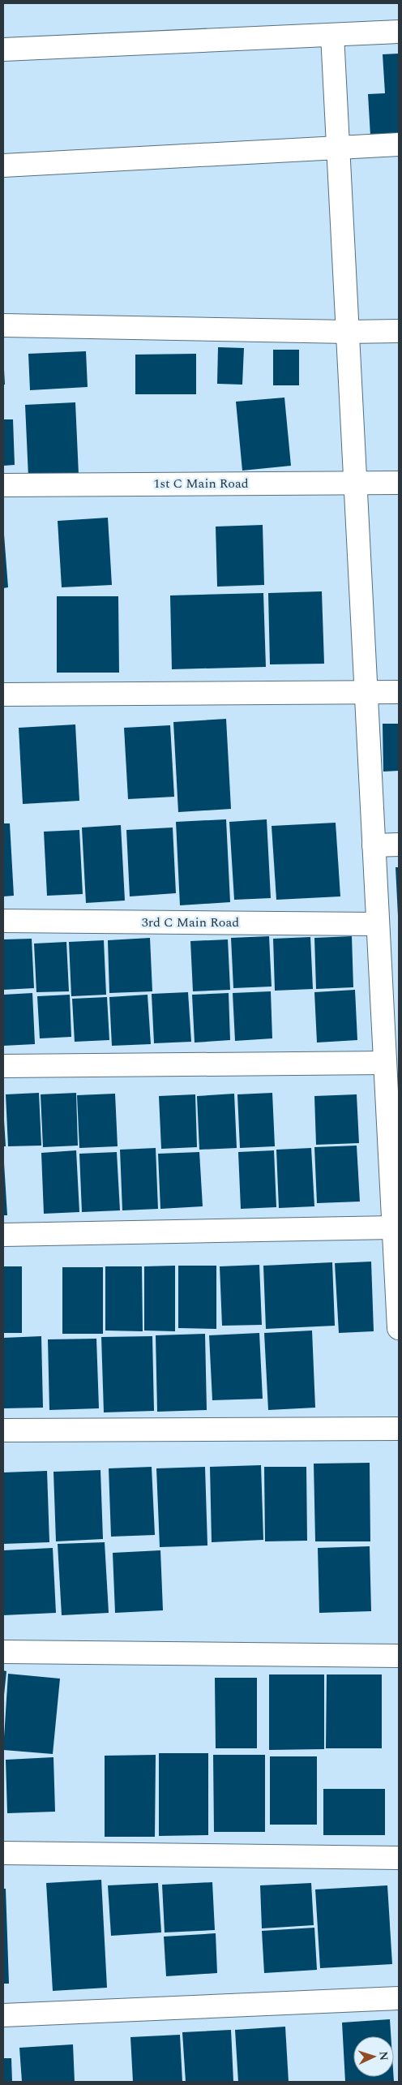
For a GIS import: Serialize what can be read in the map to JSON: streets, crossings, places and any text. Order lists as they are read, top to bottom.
{
  "streets": {
    "street": ["1st C Main Road", "3rd C Main Road"]
  },
  "north": "right"
}
